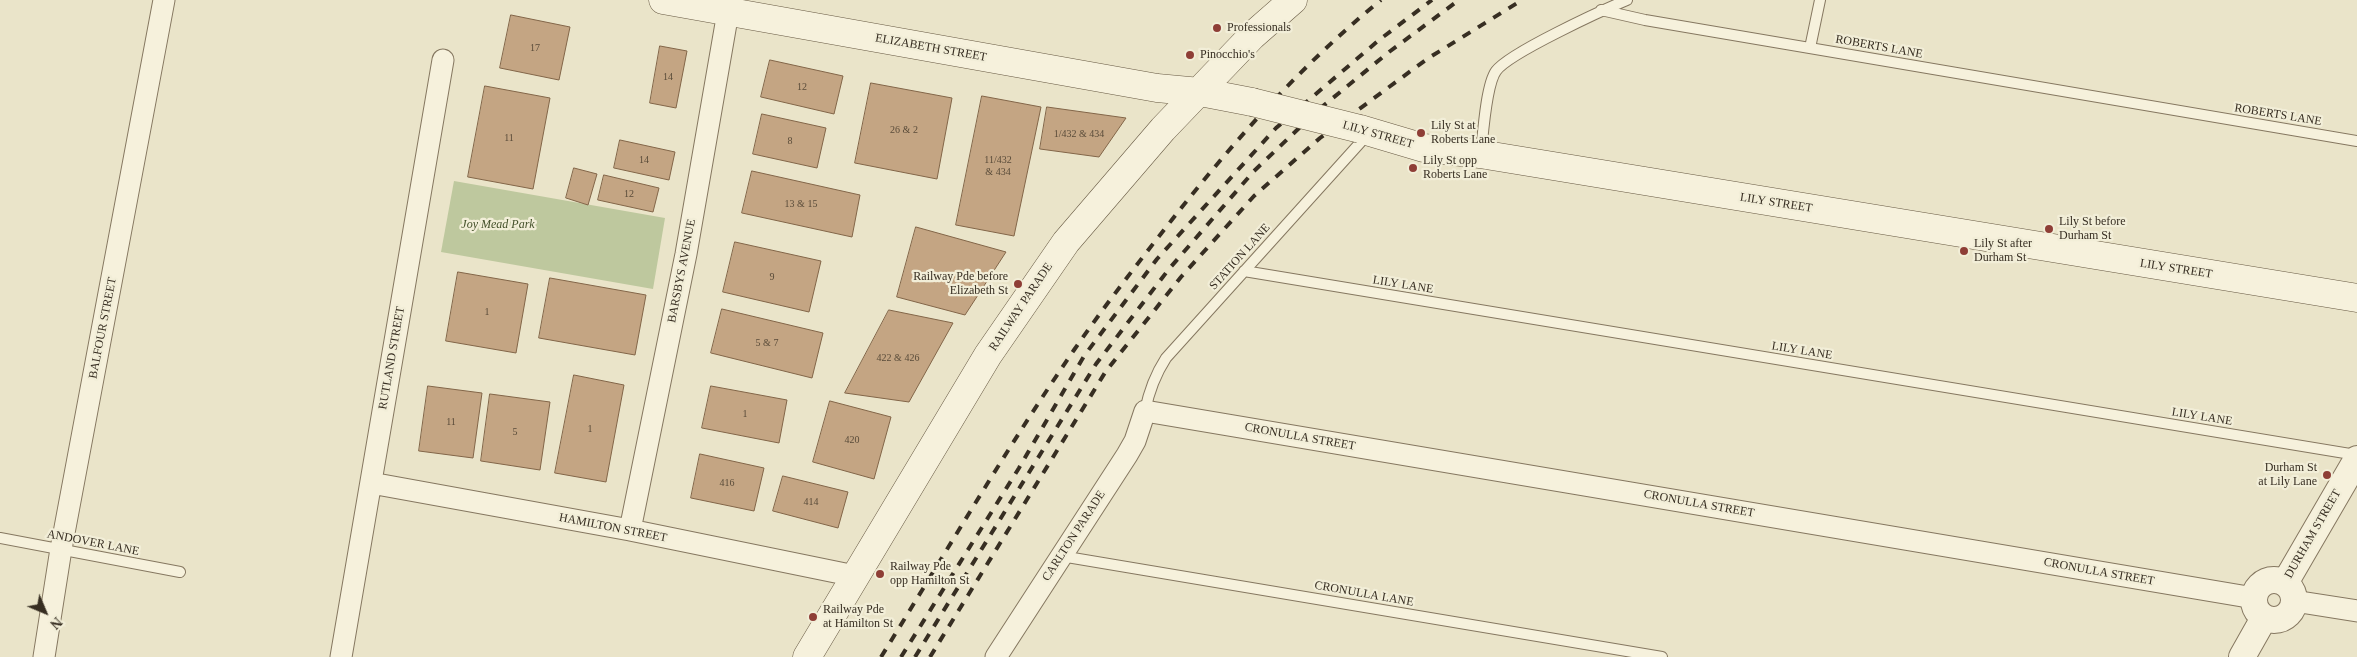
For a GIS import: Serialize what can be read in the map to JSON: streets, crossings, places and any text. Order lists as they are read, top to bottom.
{
  "streets": {
    "main road": ["ELIZABETH STREET", "LILY STREET", "RAILWAY PARADE"],
    "street": [
      "BARSBYS AVENUE",
      "BALFOUR STREET",
      "RUTLAND STREET",
      "CRONULLA STREET",
      "HAMILTON STREET",
      "DURHAM STREET",
      "CARLTON PARADE"
    ],
    "lane": [
      "ROBERTS LANE",
      "STATION LANE",
      "LILY LANE",
      "ANDOVER LANE",
      "CRONULLA LANE"
    ]
  },
  "crossings": [
    ["ELIZABETH STREET", "LILY STREET"],
    ["ELIZABETH STREET", "BARSBYS AVENUE"],
    ["ELIZABETH STREET", "RAILWAY PARADE"],
    ["LILY STREET", "STATION LANE"],
    ["LILY STREET", "RAILWAY PARADE"],
    ["STATION LANE", "LILY LANE"],
    ["STATION LANE", "CRONULLA STREET"],
    ["STATION LANE", "CARLTON PARADE"],
    ["BARSBYS AVENUE", "HAMILTON STREET"],
    ["RAILWAY PARADE", "HAMILTON STREET"],
    ["BALFOUR STREET", "ANDOVER LANE"],
    ["RUTLAND STREET", "HAMILTON STREET"],
    ["CRONULLA STREET", "DURHAM STREET"],
    ["CRONULLA STREET", "CARLTON PARADE"],
    ["CARLTON PARADE", "CRONULLA LANE"]
  ],
  "parks": ["Joy Mead Park"],
  "places": [
    "Professionals",
    "Pinocchio's",
    "Lily St at Roberts Lane",
    "Lily St opp Roberts Lane",
    "Lily St before Durham St",
    "Lily St after Durham St",
    "Railway Pde before Elizabeth St",
    "Durham St at Lily Lane",
    "Railway Pde opp Hamilton St",
    "Railway Pde at Hamilton St"
  ],
  "house_numbers": [
    "17",
    "14",
    "12",
    "26 & 2",
    "1/432 & 434",
    "11",
    "8",
    "14",
    "11/432 & 434",
    "12",
    "13 & 15",
    "9",
    "1",
    "5 & 7",
    "422 & 426",
    "1",
    "11",
    "1",
    "5",
    "420",
    "416",
    "414"
  ],
  "north": "bottom right"
}
